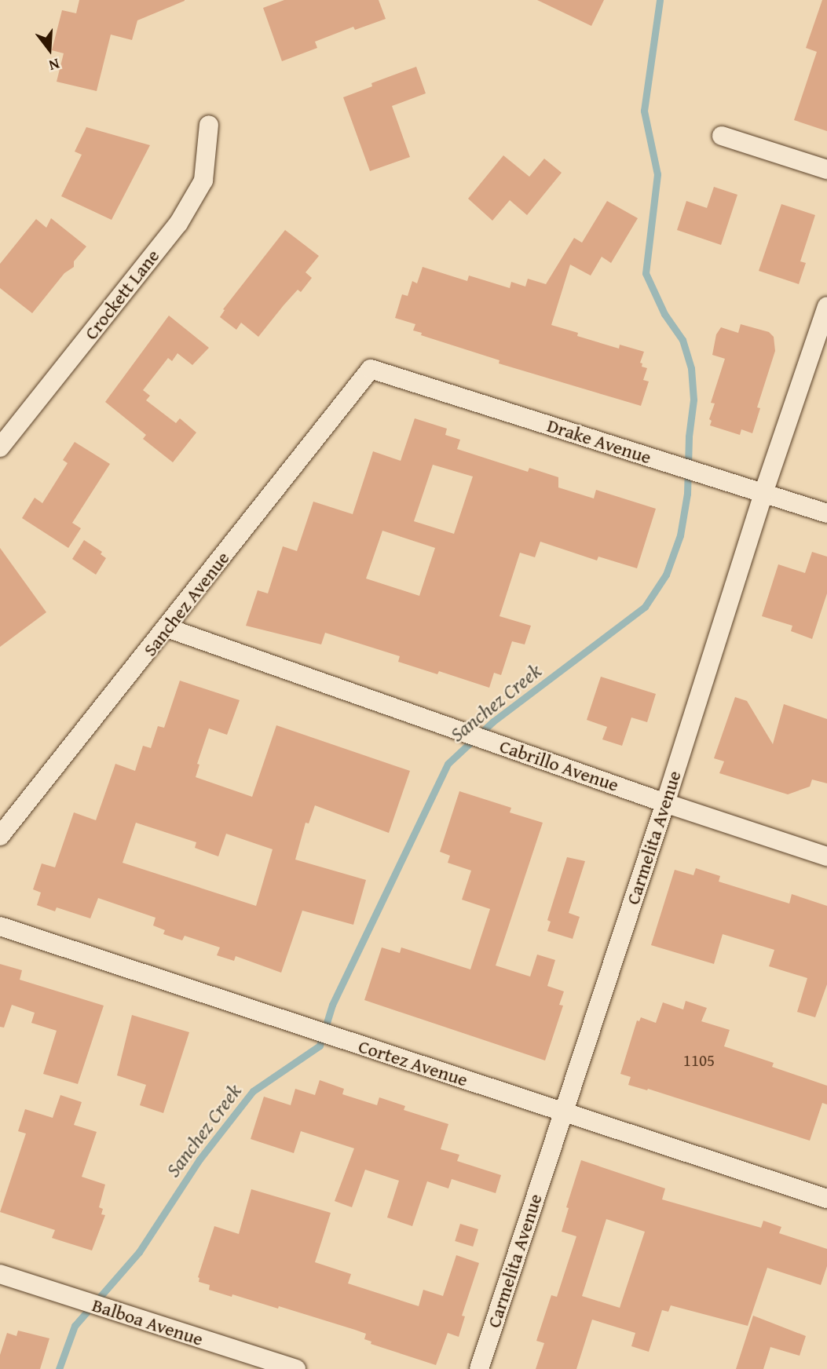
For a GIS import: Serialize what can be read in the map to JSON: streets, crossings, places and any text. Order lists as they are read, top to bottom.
{
  "streets": {
    "street": [
      "Crockett Lane",
      "Drake Avenue",
      "Sanchez Avenue",
      "Cabrillo Avenue",
      "Carmelita Avenue",
      "Cortez Avenue",
      "Balboa Avenue"
    ]
  },
  "crossings": [
    ["Drake Avenue", "Sanchez Avenue"],
    ["Drake Avenue", "Carmelita Avenue"],
    ["Sanchez Avenue", "Cabrillo Avenue"],
    ["Cabrillo Avenue", "Carmelita Avenue"],
    ["Carmelita Avenue", "Cortez Avenue"]
  ],
  "water": ["Sanchez Creek"],
  "house_numbers": ["1105"],
  "north": "bottom"
}
